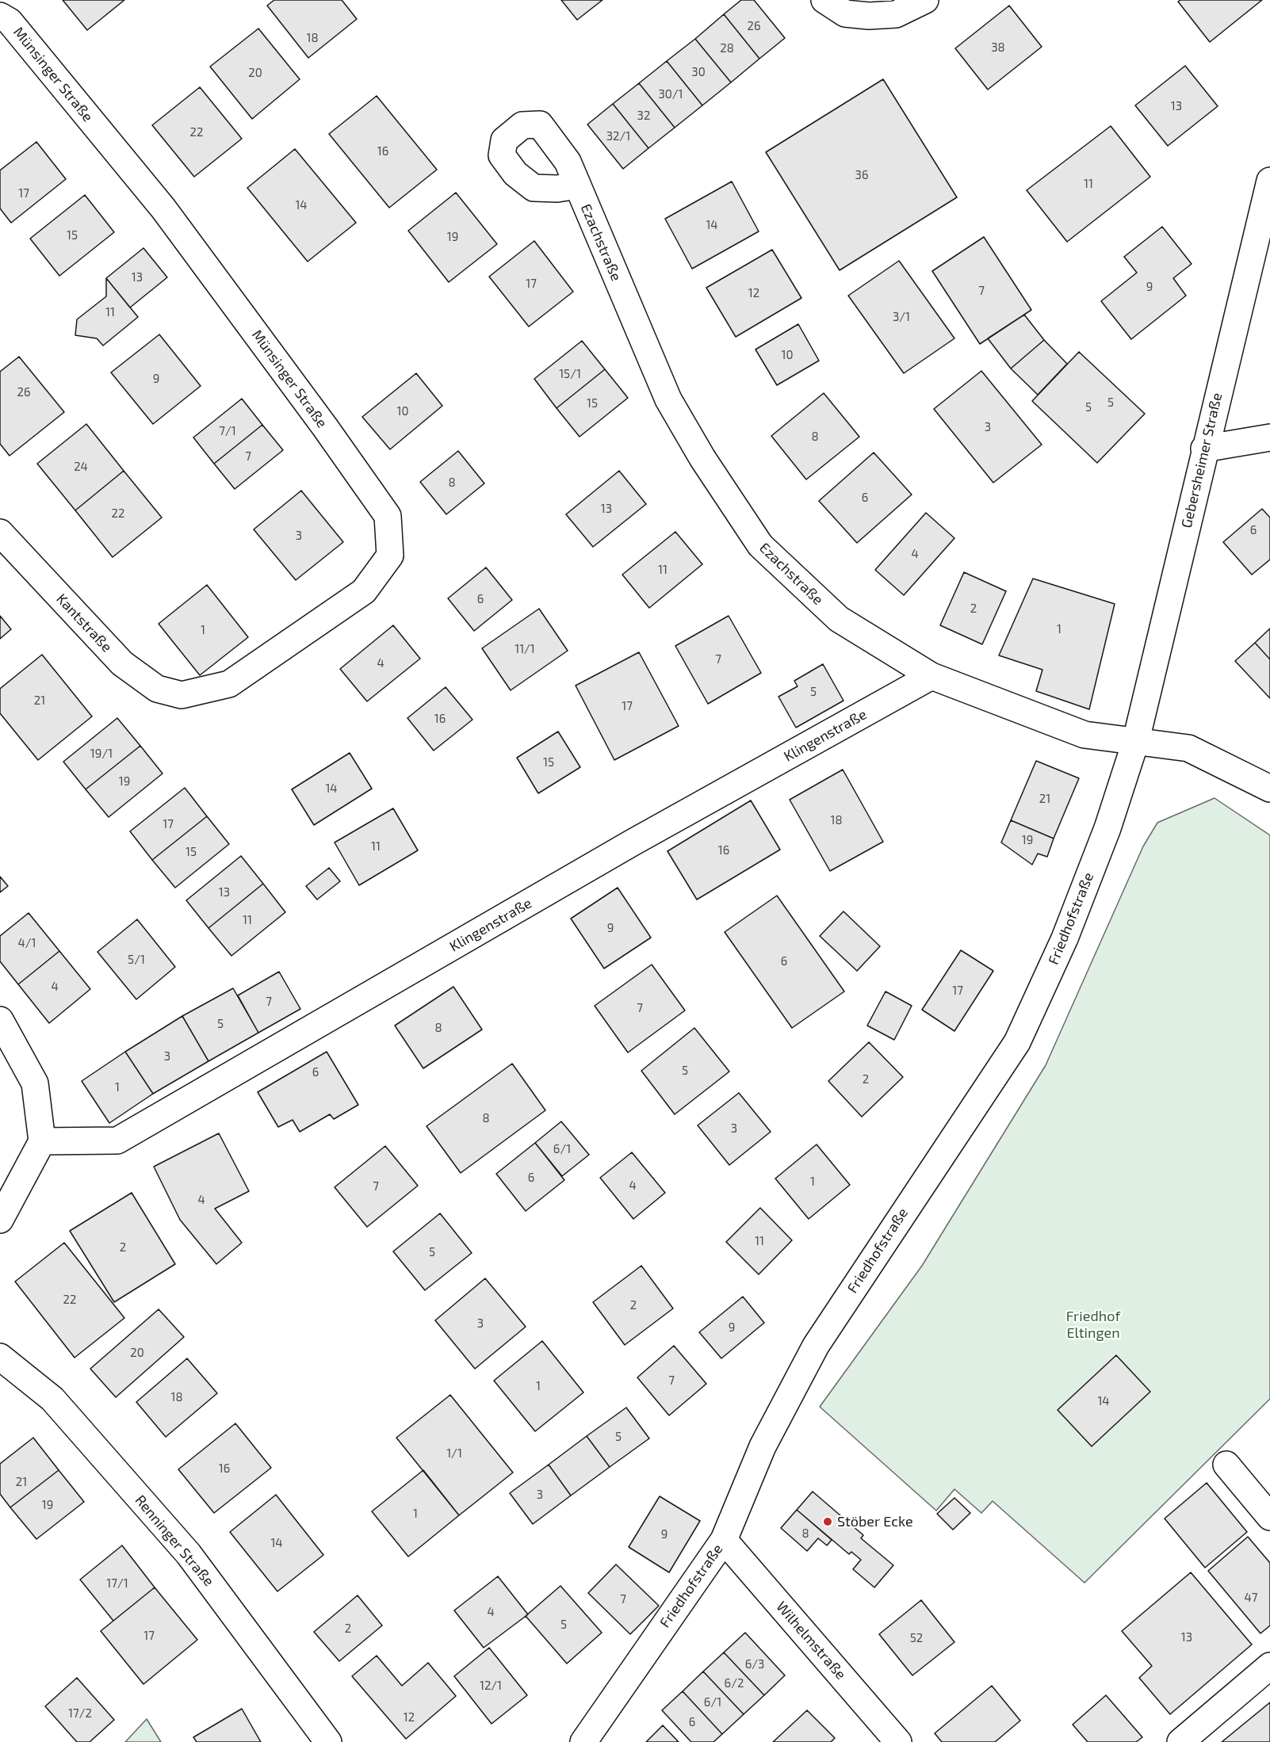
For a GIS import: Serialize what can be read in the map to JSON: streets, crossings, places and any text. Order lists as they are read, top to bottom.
{
  "streets": {
    "street": [
      "Münsinger Straße",
      "Ezachstraße",
      "Gebersheimer Straße",
      "Kantstraße",
      "Klingenstraße",
      "Friedhofstraße",
      "Renninger Straße",
      "Wilhelmstraße"
    ]
  },
  "crossings": [
    ["Münsinger Straße", "Kantstraße"],
    ["Ezachstraße", "Gebersheimer Straße"],
    ["Ezachstraße", "Klingenstraße"],
    ["Ezachstraße", "Friedhofstraße"],
    ["Gebersheimer Straße", "Friedhofstraße"],
    ["Friedhofstraße", "Wilhelmstraße"]
  ],
  "parks": ["Friedhof Eltingen"],
  "places": ["Stöber Ecke"],
  "house_numbers": [
    "26",
    "18",
    "38",
    "28",
    "30",
    "20",
    "30/1",
    "13",
    "32",
    "22",
    "32/1",
    "16",
    "36",
    "11",
    "17",
    "14",
    "14",
    "15",
    "19",
    "13",
    "17",
    "9",
    "7",
    "12",
    "11",
    "3/1",
    "10",
    "15/1",
    "9",
    "26",
    "5",
    "15",
    "5",
    "10",
    "3",
    "7/1",
    "8",
    "7",
    "24",
    "8",
    "6",
    "13",
    "22",
    "6",
    "3",
    "4",
    "11",
    "6",
    "2",
    "1",
    "1",
    "11/1",
    "7",
    "4",
    "5",
    "21",
    "17",
    "16",
    "19/1",
    "15",
    "19",
    "14",
    "21",
    "18",
    "17",
    "19",
    "11",
    "16",
    "15",
    "13",
    "11",
    "9",
    "4/1",
    "5/1",
    "6",
    "4",
    "17",
    "7",
    "7",
    "5",
    "8",
    "3",
    "5",
    "6",
    "2",
    "1",
    "8",
    "3",
    "6/1",
    "6",
    "1",
    "4",
    "7",
    "4",
    "11",
    "2",
    "5",
    "22",
    "2",
    "3",
    "9",
    "20",
    "7",
    "1",
    "18",
    "14",
    "5",
    "1/1",
    "16",
    "21",
    "3",
    "19",
    "1",
    "8",
    "9",
    "14",
    "17/1",
    "47",
    "7",
    "4",
    "5",
    "2",
    "17",
    "13",
    "52",
    "6/3",
    "6/2",
    "12/1",
    "6/1",
    "17/2",
    "12",
    "6"
  ]
}
